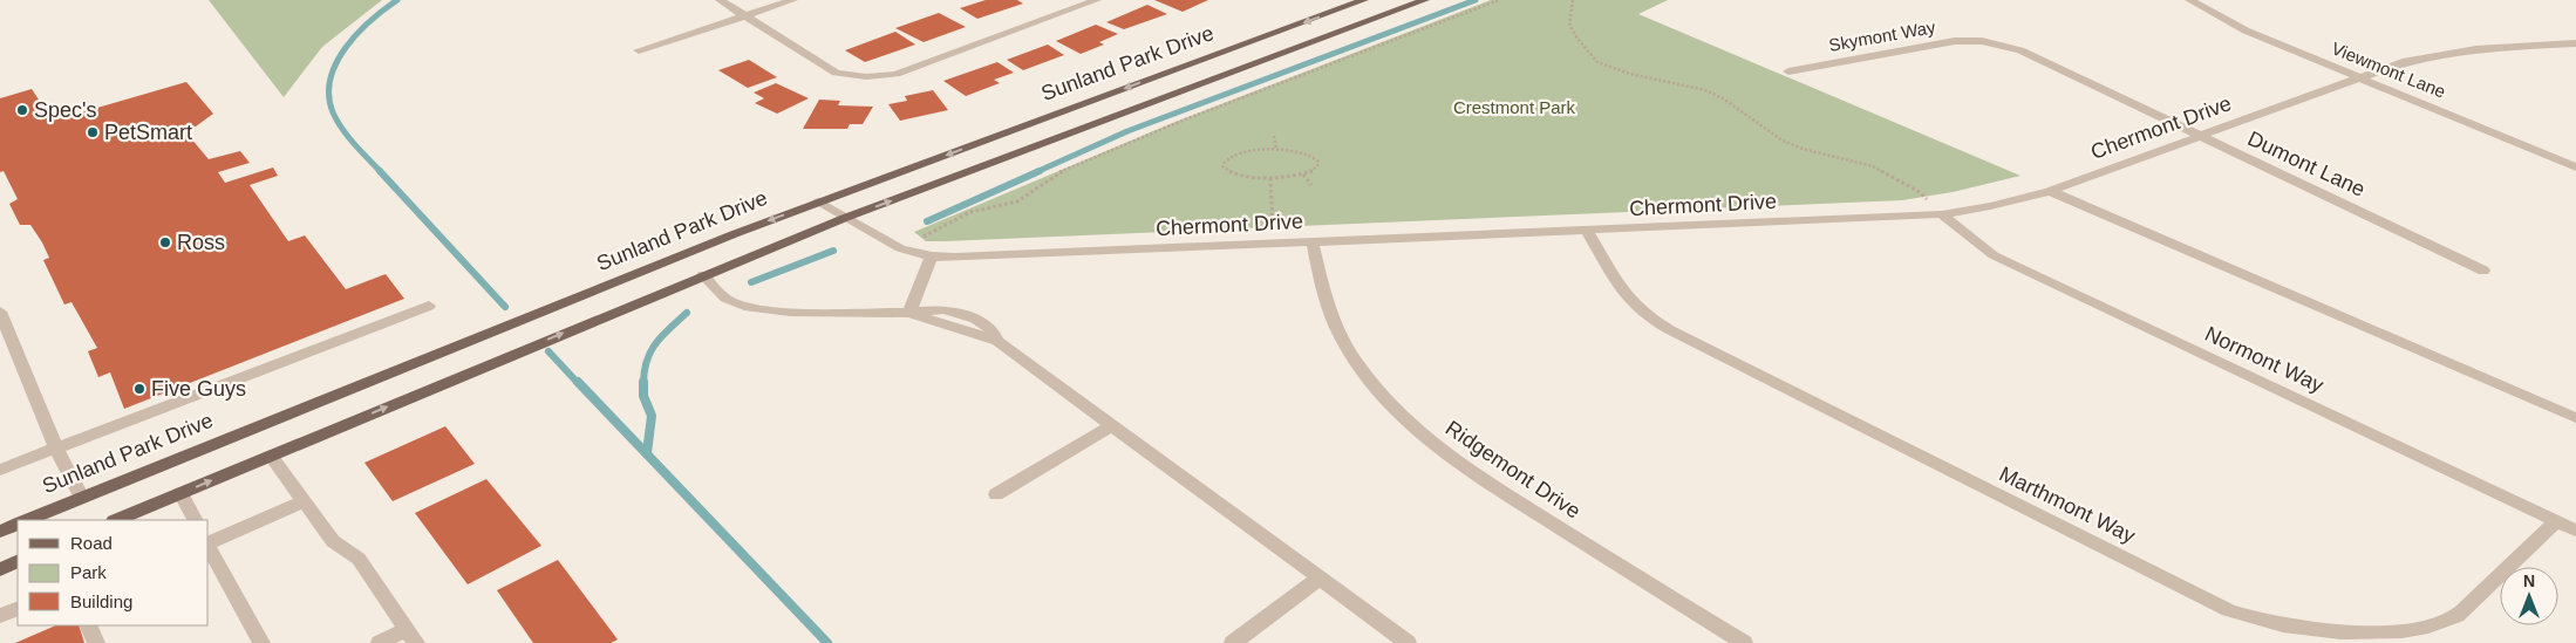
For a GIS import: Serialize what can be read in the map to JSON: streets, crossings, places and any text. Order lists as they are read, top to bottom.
{
  "streets": {
    "main road": ["Sunland Park Drive"],
    "street": [
      "Skymont Way",
      "Viewmont Lane",
      "Chermont Drive",
      "Dumont Lane",
      "Normont Way",
      "Ridgemont Drive",
      "Marthmont Way"
    ]
  },
  "crossings": [
    ["Skymont Way", "Dumont Lane"],
    ["Sunland Park Drive", "Chermont Drive"],
    ["Viewmont Lane", "Chermont Drive"],
    ["Chermont Drive", "Dumont Lane"],
    ["Chermont Drive", "Normont Way"],
    ["Chermont Drive", "Ridgemont Drive"],
    ["Chermont Drive", "Marthmont Way"],
    ["Normont Way", "Marthmont Way"]
  ],
  "parks": ["Crestmont Park"],
  "places": [
    "Spec's",
    "PetSmart",
    "Ross",
    "Five Guys"
  ],
  "legend": ["Road", "Park", "Building"],
  "north": "top"
}
